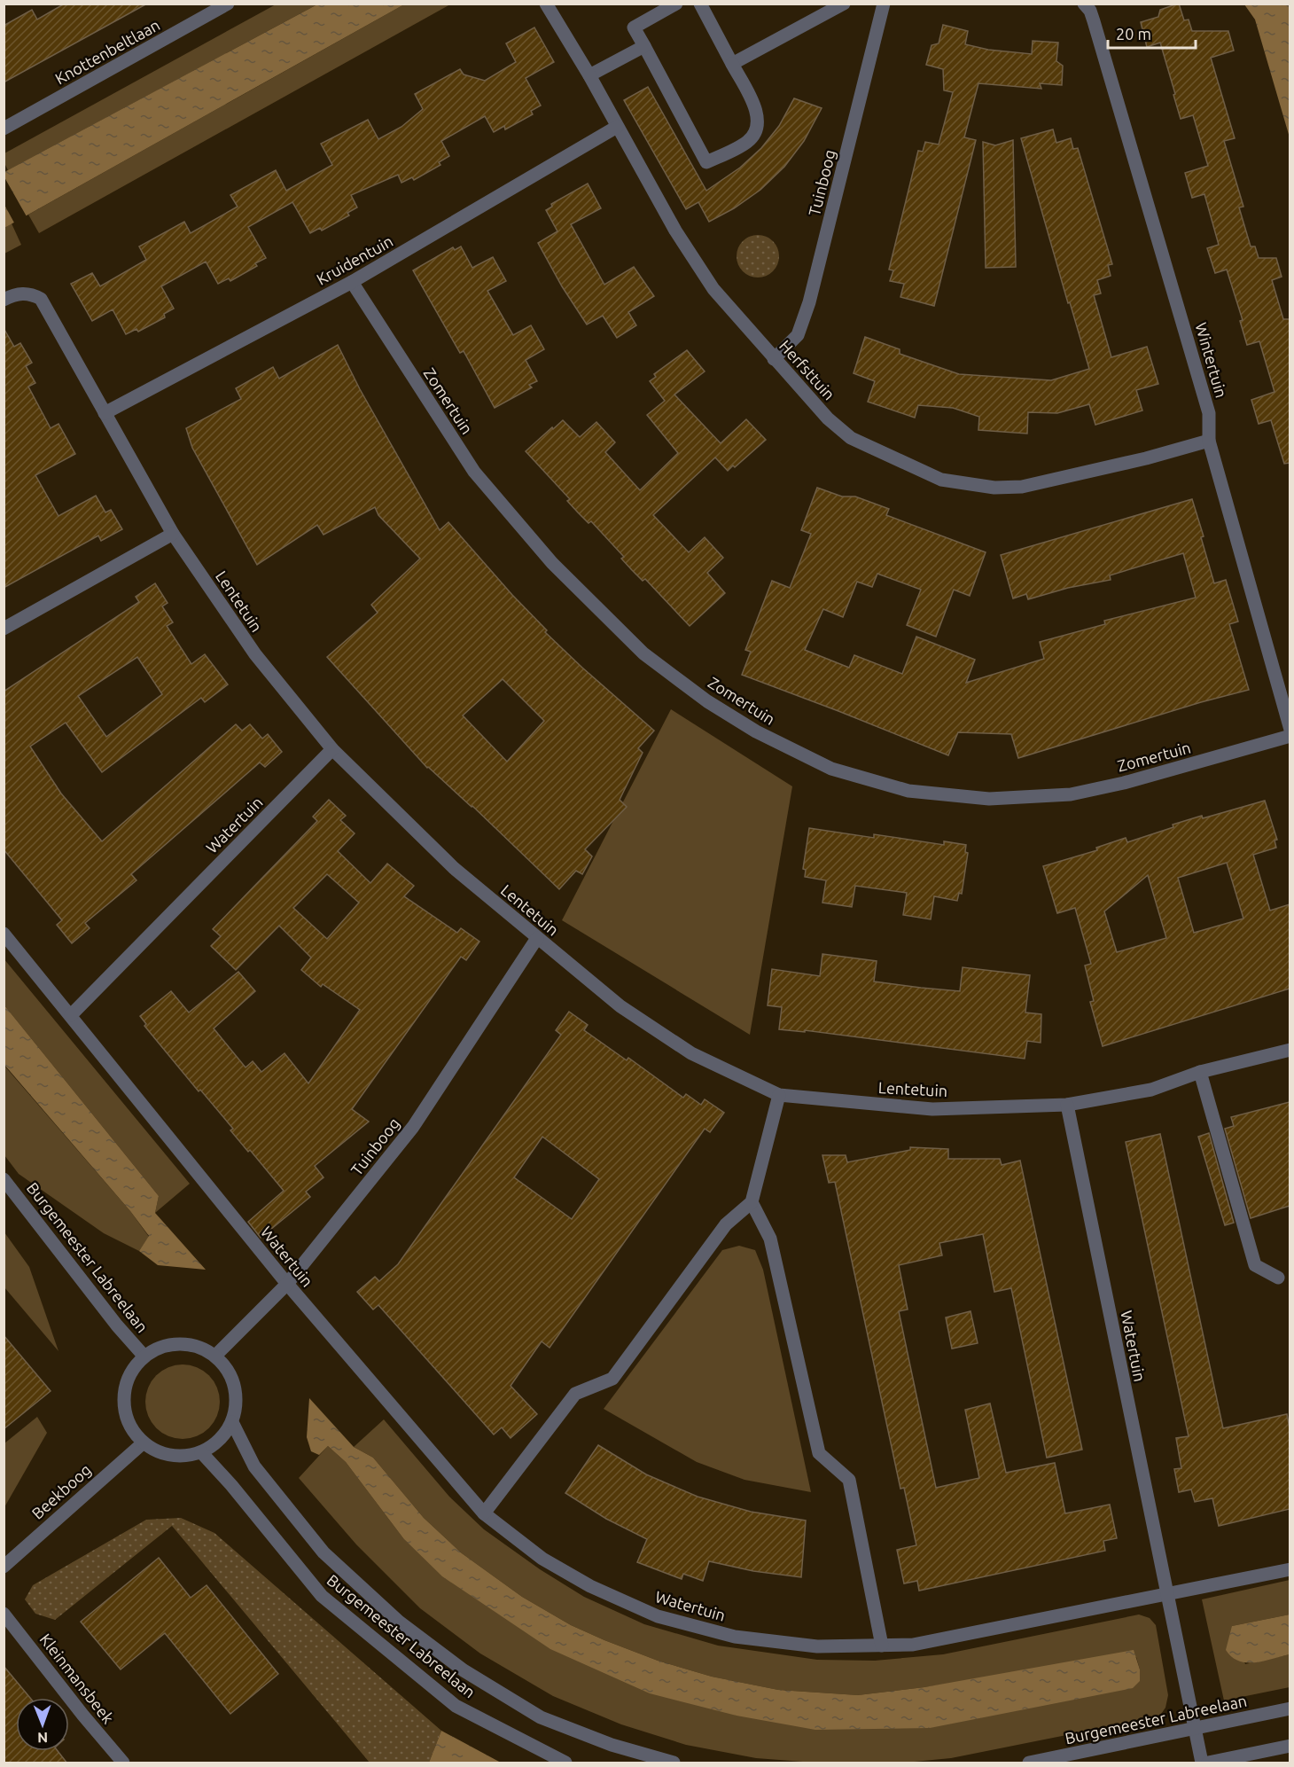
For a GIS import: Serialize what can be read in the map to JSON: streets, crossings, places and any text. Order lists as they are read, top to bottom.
{
  "streets": {
    "street": [
      "Knottenbeltlaan",
      "Tuinboog",
      "Kruidentuin",
      "Wintertuin",
      "Herfsttuin",
      "Zomertuin",
      "Lentetuin",
      "Watertuin",
      "Burgemeester Labreelaan",
      "Beekboog",
      "Kleinmansbeek"
    ]
  },
  "crossings": [
    ["Tuinboog", "Herfsttuin"],
    ["Tuinboog", "Lentetuin"],
    ["Tuinboog", "Watertuin"],
    ["Tuinboog", "Burgemeester Labreelaan"],
    ["Tuinboog", "Beekboog"],
    ["Kruidentuin", "Herfsttuin"],
    ["Kruidentuin", "Zomertuin"],
    ["Kruidentuin", "Lentetuin"],
    ["Wintertuin", "Herfsttuin"],
    ["Lentetuin", "Watertuin"],
    ["Watertuin", "Burgemeester Labreelaan"],
    ["Burgemeester Labreelaan", "Beekboog"]
  ],
  "scale_bar": "20 m",
  "north": "bottom"
}
